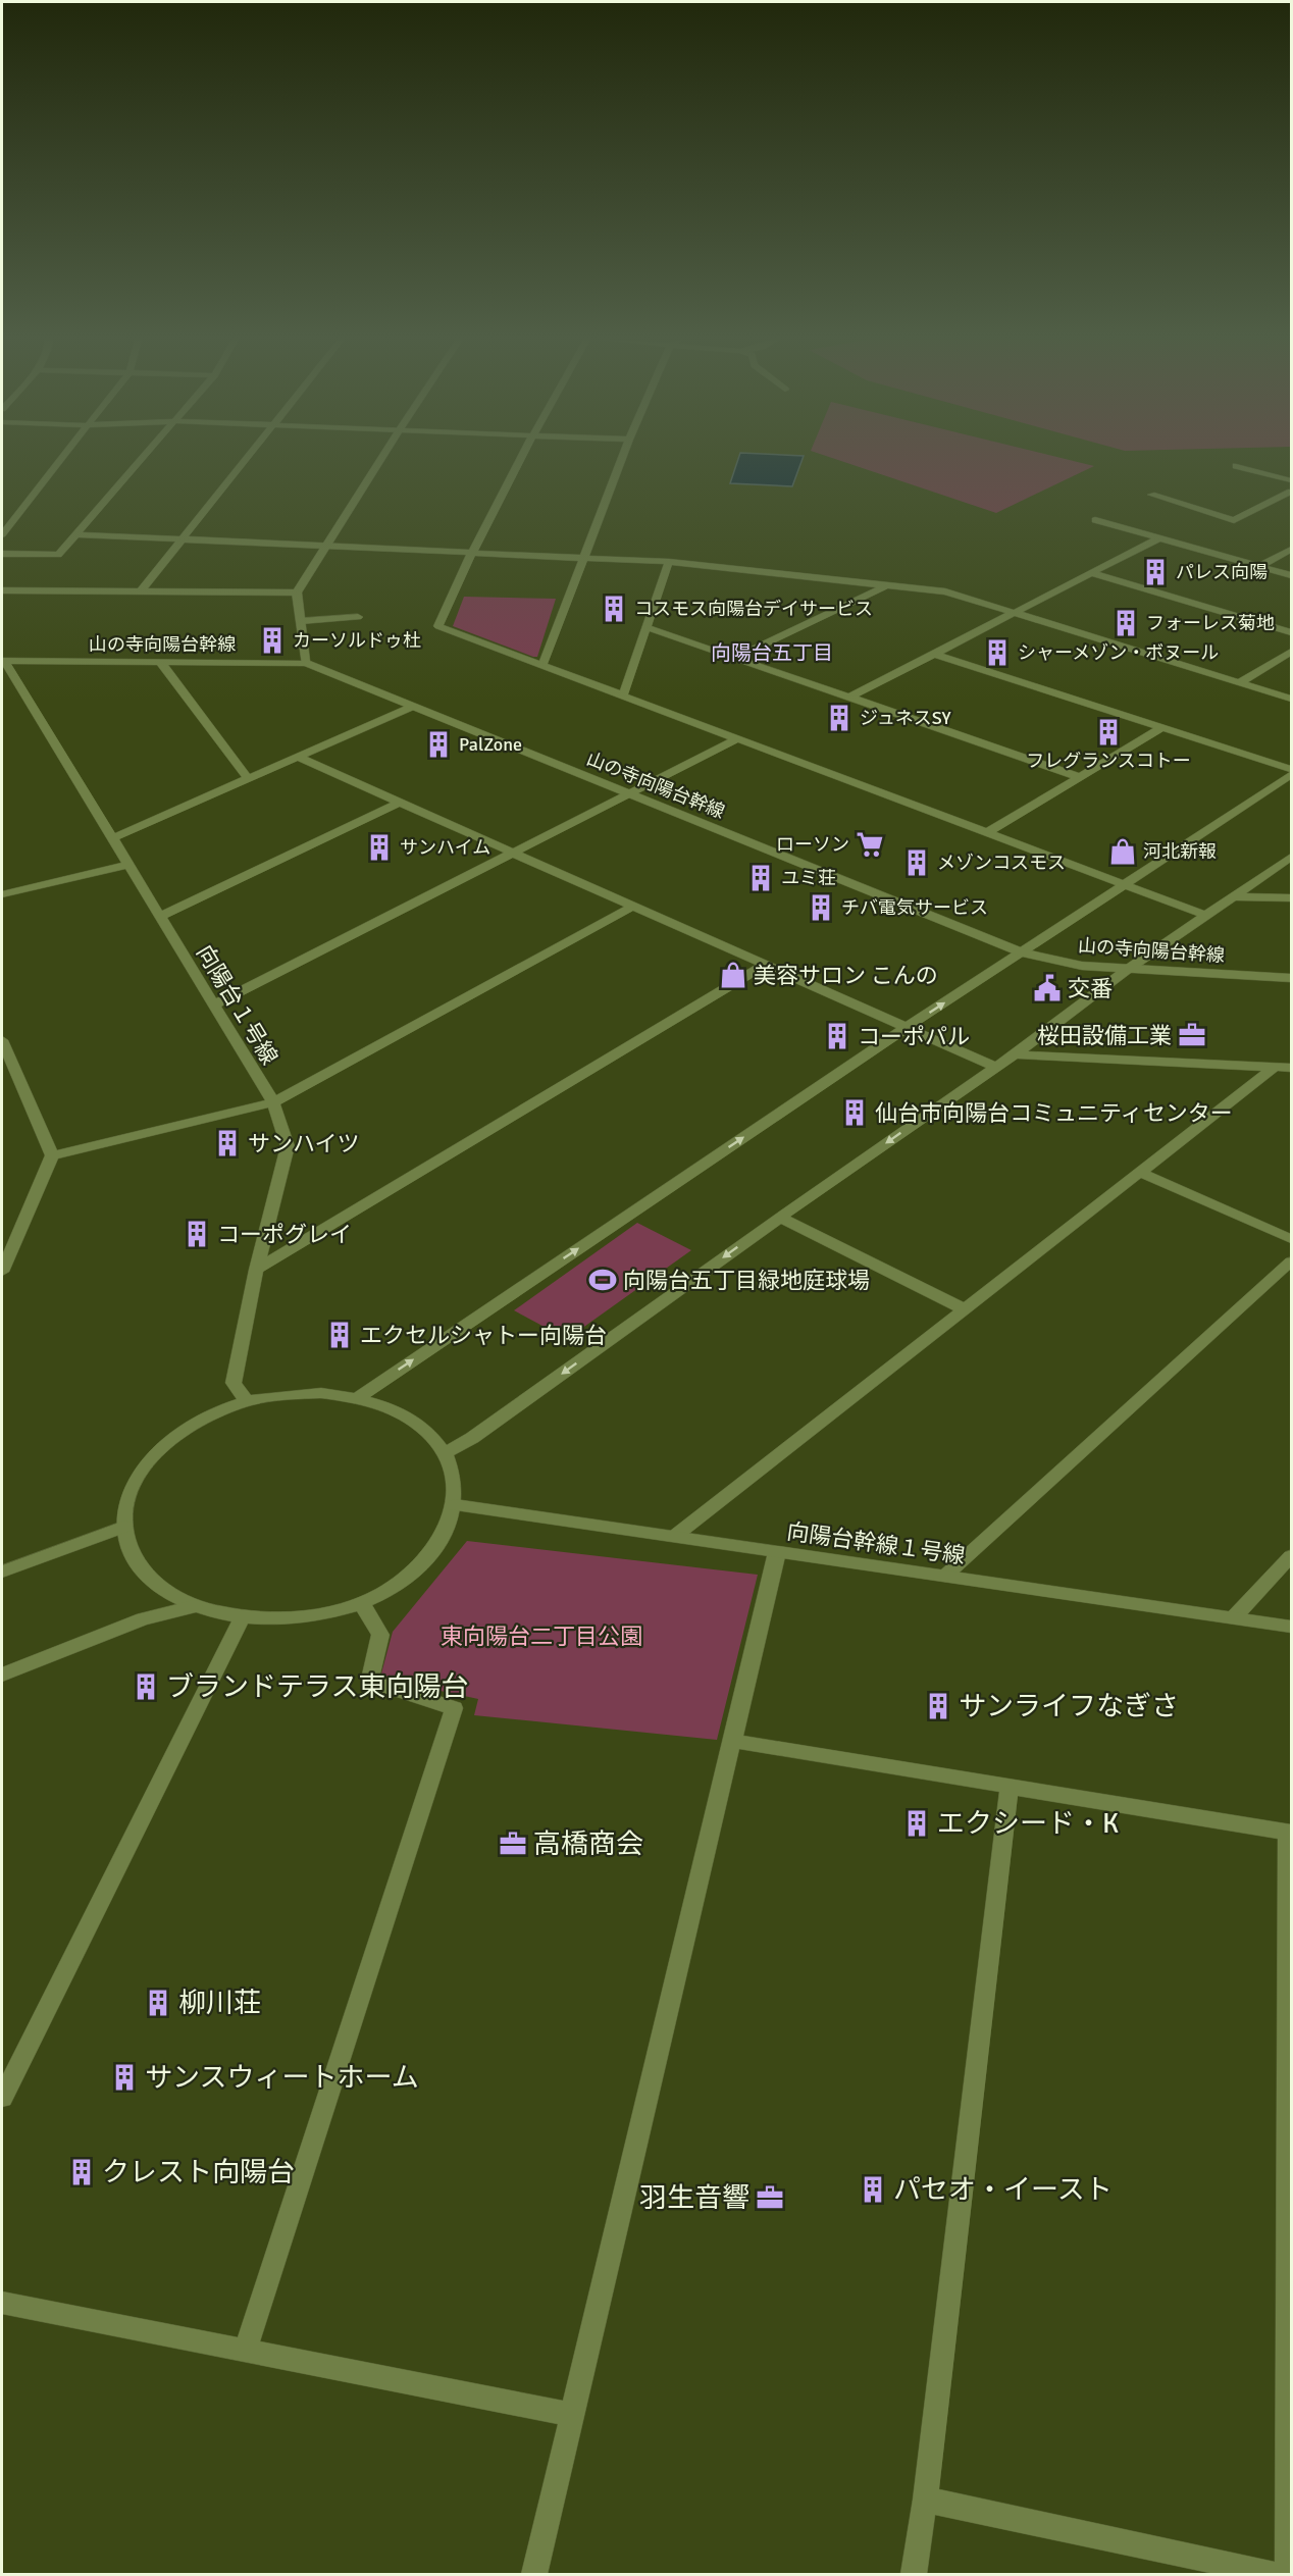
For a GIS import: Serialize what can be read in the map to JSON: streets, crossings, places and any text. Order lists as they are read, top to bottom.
{
  "streets": {
    "street": ["山の寺向陽台幹線", "向陽台１号線", "向陽台幹線１号線"]
  },
  "crossings": [
    ["山の寺向陽台幹線", "向陽台１号線"]
  ],
  "districts": ["向陽台五丁目"],
  "parks": ["東向陽台二丁目公園"],
  "places": {
    "building": [
      "パレス向陽",
      "コスモス向陽台デイサービス",
      "フォーレス菊地",
      "カーソルドゥ杜",
      "シャーメゾン・ボヌール",
      "ジュネスSY",
      "フレグランスコトー",
      "PalZone",
      "サンハイム",
      "メゾンコスモス",
      "ユミ荘",
      "チバ電気サービス",
      "コーポパル",
      "仙台市向陽台コミュニティセンター",
      "サンハイツ",
      "コーポグレイ",
      "エクセルシャトー向陽台",
      "ブランドテラス東向陽台",
      "サンライフなぎさ",
      "エクシード・K",
      "柳川荘",
      "サンスウィートホーム",
      "クレスト向陽台",
      "パセオ・イースト"
    ],
    "supermarket": ["ローソン"],
    "shop": ["河北新報", "美容サロン こんの"],
    "public building": ["交番"],
    "office": ["桜田設備工業", "高橋商会", "羽生音響"],
    "sports": ["向陽台五丁目緑地庭球場"]
  }
}
